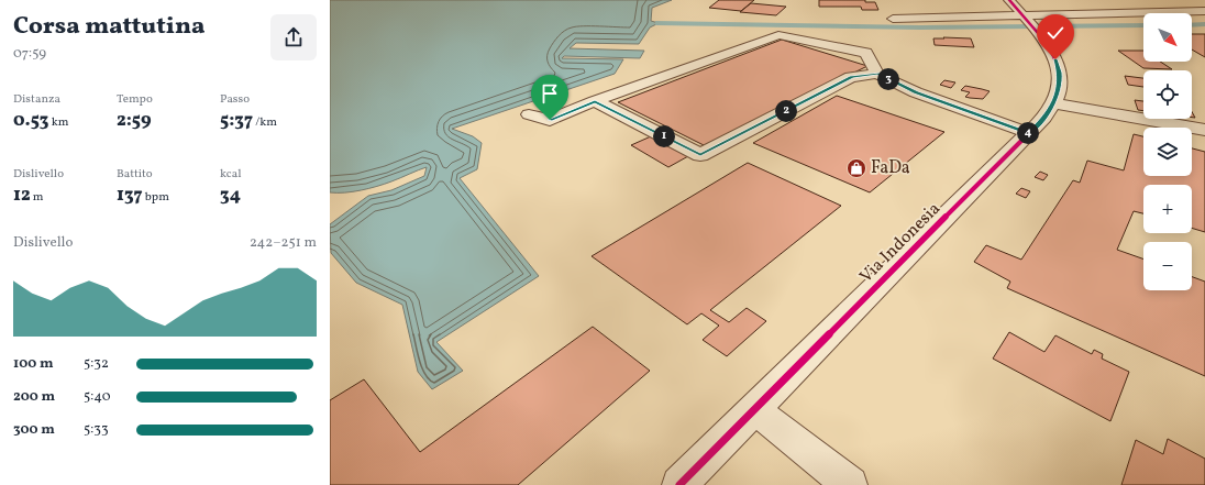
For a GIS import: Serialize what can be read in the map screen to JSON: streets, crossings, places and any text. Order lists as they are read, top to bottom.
{
  "streets": {
    "street": ["Via Indonesia"]
  },
  "places": {
    "shop": ["FaDa"]
  },
  "north": "bottom right",
  "page": {
    "heading": ["Corsa mattutina", "07:59"],
    "map_buttons": ["+", "−"],
    "pins": [
      "3",
      "2",
      "4",
      "1"
    ],
    "stats": [
      ["Distanza", "0.53 km"],
      ["Tempo", "2:59"],
      ["Passo", "5:37 /km"],
      ["Dislivello", "12 m"],
      ["Battito", "137 bpm"],
      ["kcal", "34"]
    ],
    "chart": ["Dislivello", "242–251 m"],
    "list": [
      {
        "name": "100 m",
        "note": "5:32"
      },
      {
        "name": "200 m",
        "note": "5:40"
      },
      {
        "name": "300 m",
        "note": "5:33"
      }
    ]
  }
}
